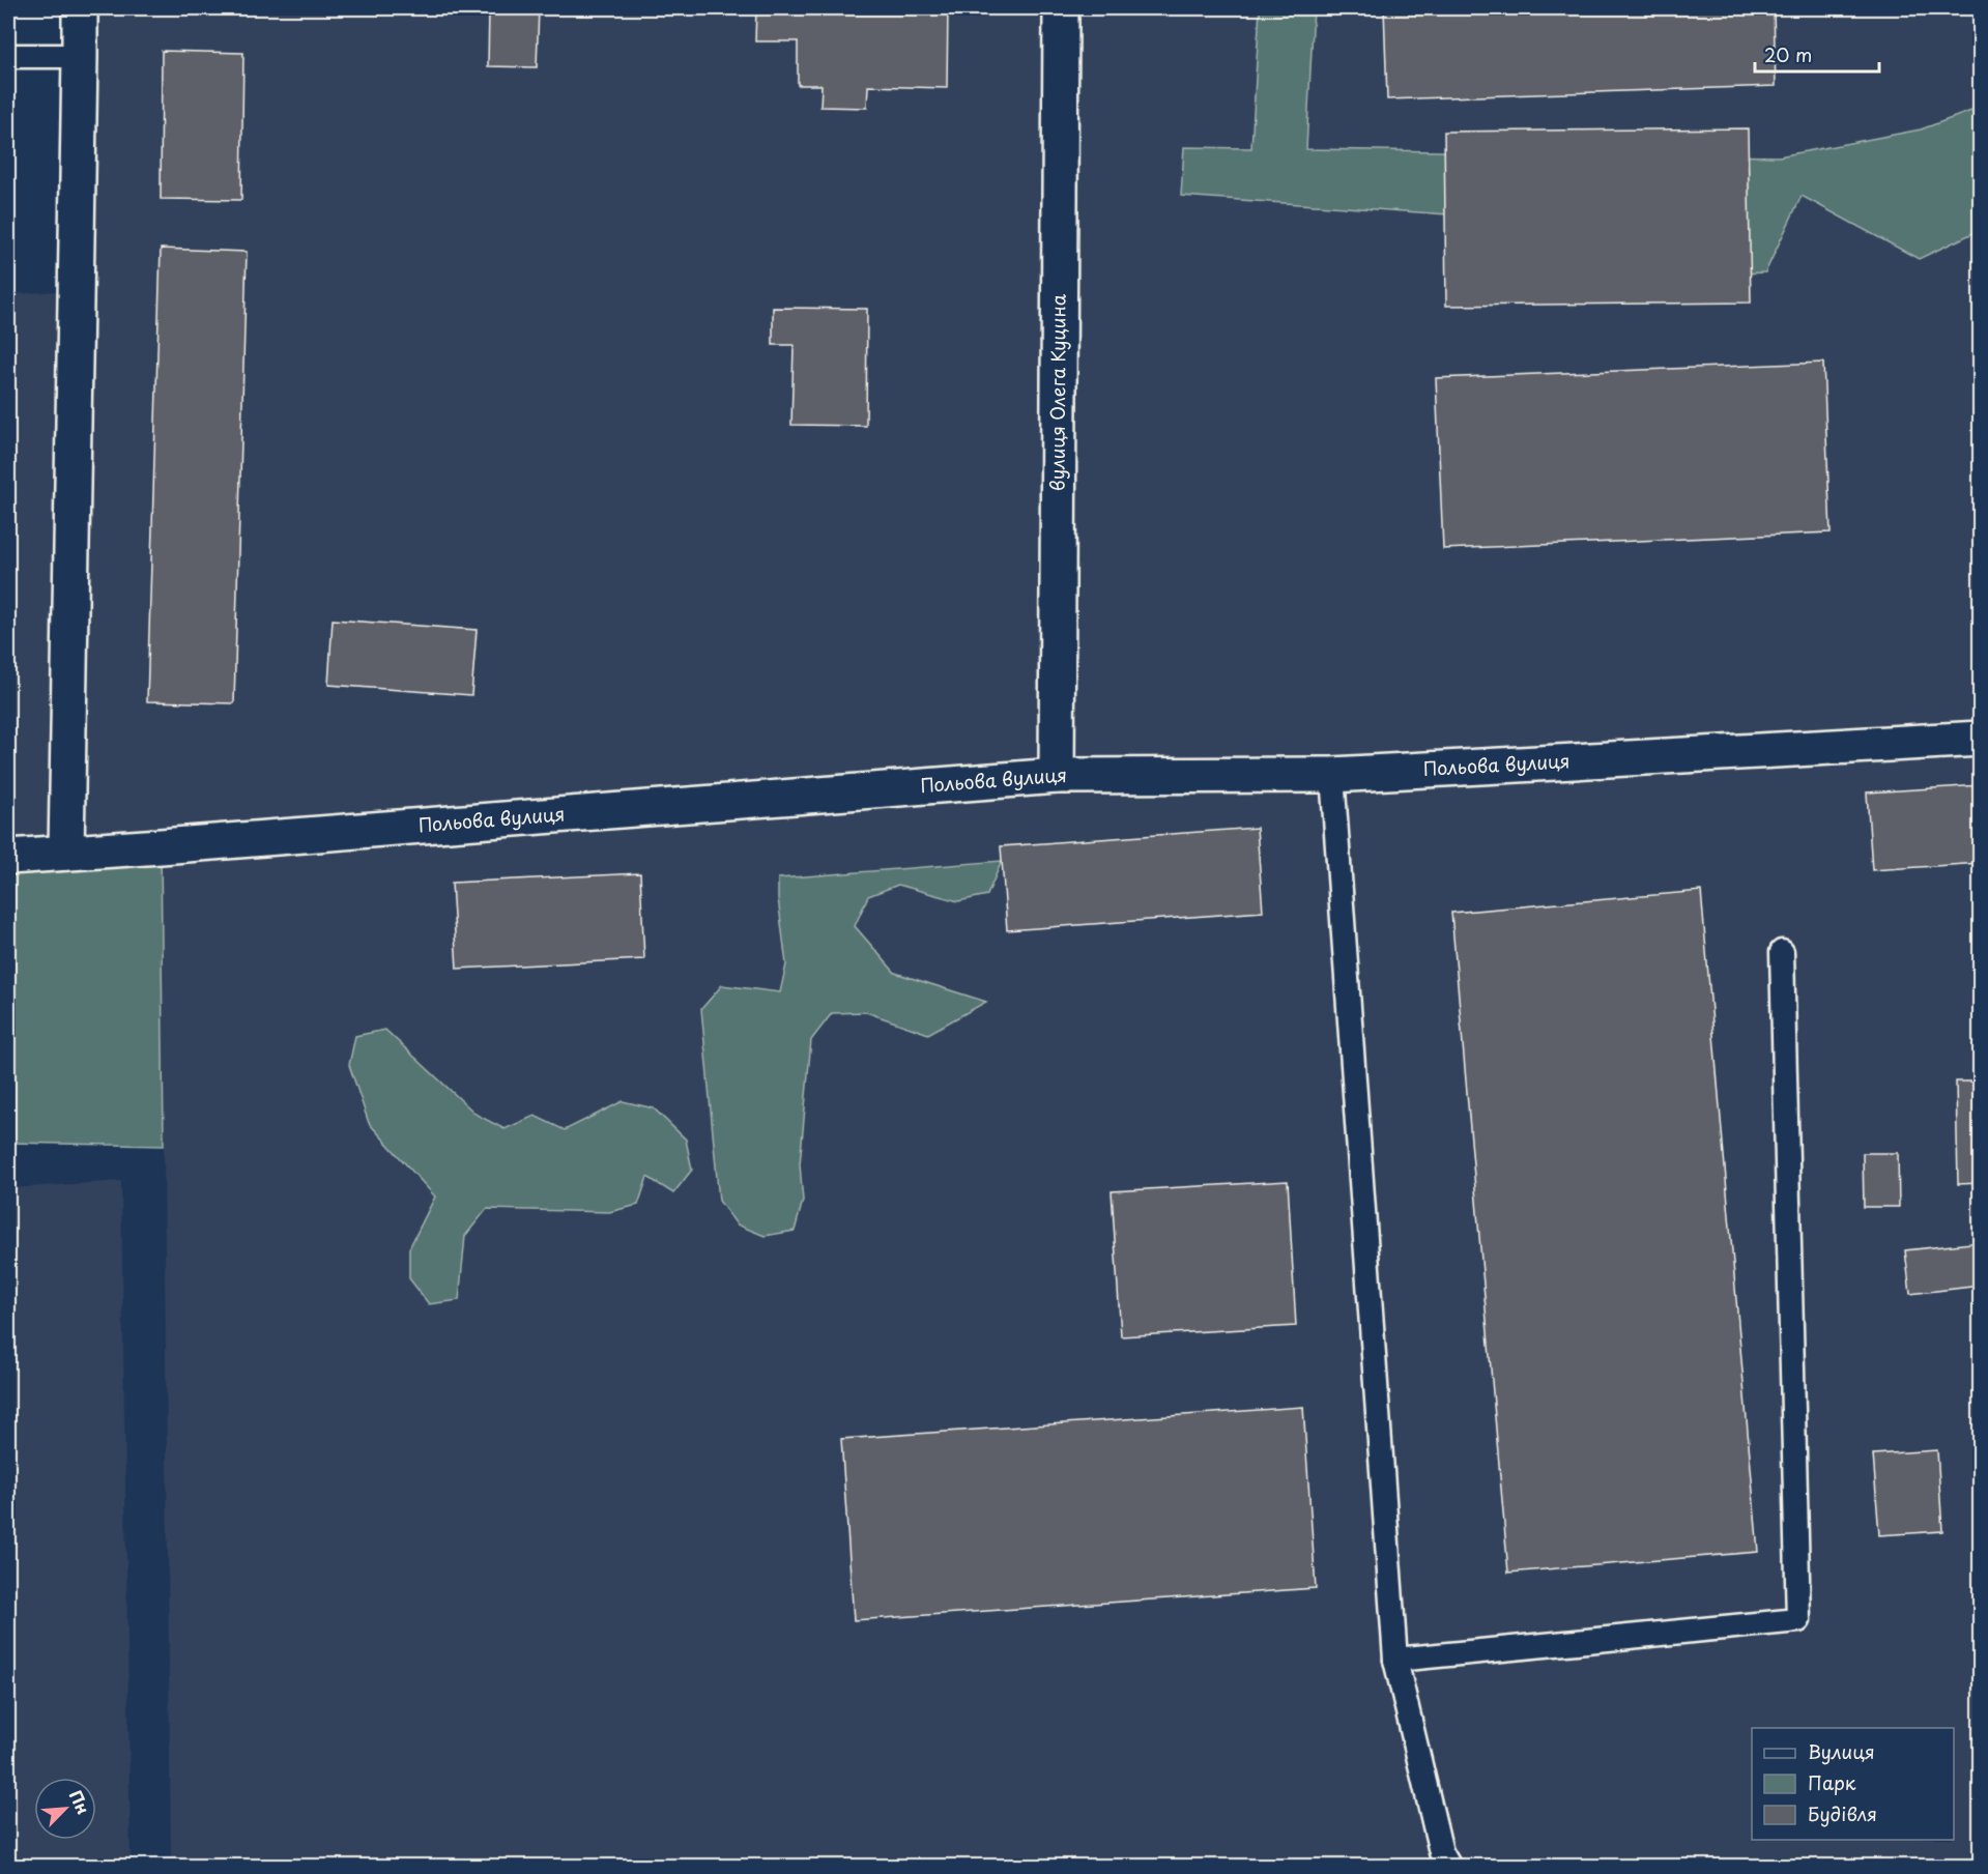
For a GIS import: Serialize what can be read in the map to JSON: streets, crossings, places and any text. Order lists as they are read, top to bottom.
{
  "streets": {
    "street": ["вулиця Олега Куцина", "Польова вулиця"]
  },
  "crossings": [
    ["вулиця Олега Куцина", "Польова вулиця"]
  ],
  "legend": ["Вулиця", "Парк", "Будівля"],
  "scale_bar": "20 m",
  "north": "top right"
}
